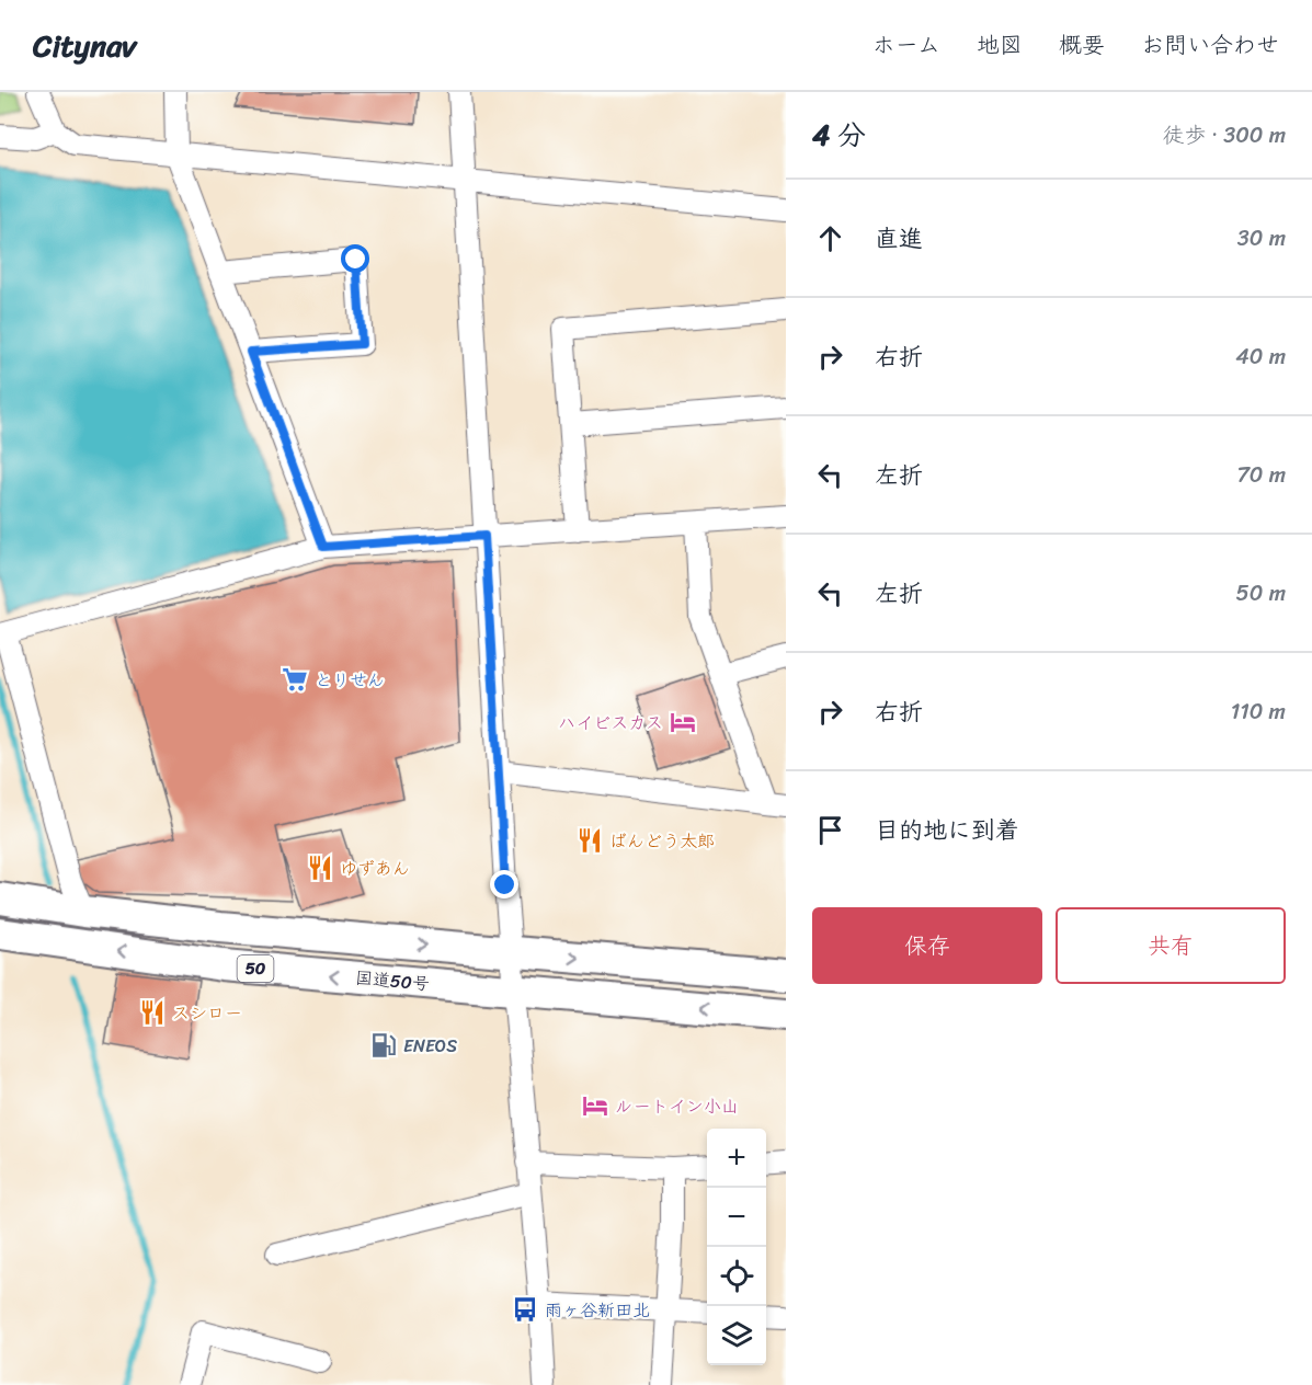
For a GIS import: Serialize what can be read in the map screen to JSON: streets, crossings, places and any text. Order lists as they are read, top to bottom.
{
  "streets": {
    "highway": ["50", "国道50号"]
  },
  "places": {
    "supermarket": ["とりせん"],
    "hotel": ["ハイビスカス", "ルートイン小山"],
    "restaurant": ["ばんどう太郎", "ゆずあん", "スシロー"],
    "fuel station": ["ENEOS"],
    "bus stop": ["雨ヶ谷新田北"]
  },
  "page": {
    "header": "Citynav",
    "nav": [
      "ホーム",
      "地図",
      "概要",
      "お問い合わせ"
    ],
    "heading": ["4 分", "徒歩 · 300 m"],
    "list": [
      ["直進", "30 m"],
      ["右折", "40 m"],
      ["左折", "70 m"],
      ["左折", "50 m"],
      ["右折", "110 m"],
      "目的地に到着"
    ],
    "buttons": ["保存", "共有"],
    "map_buttons": ["+", "−"]
  }
}
